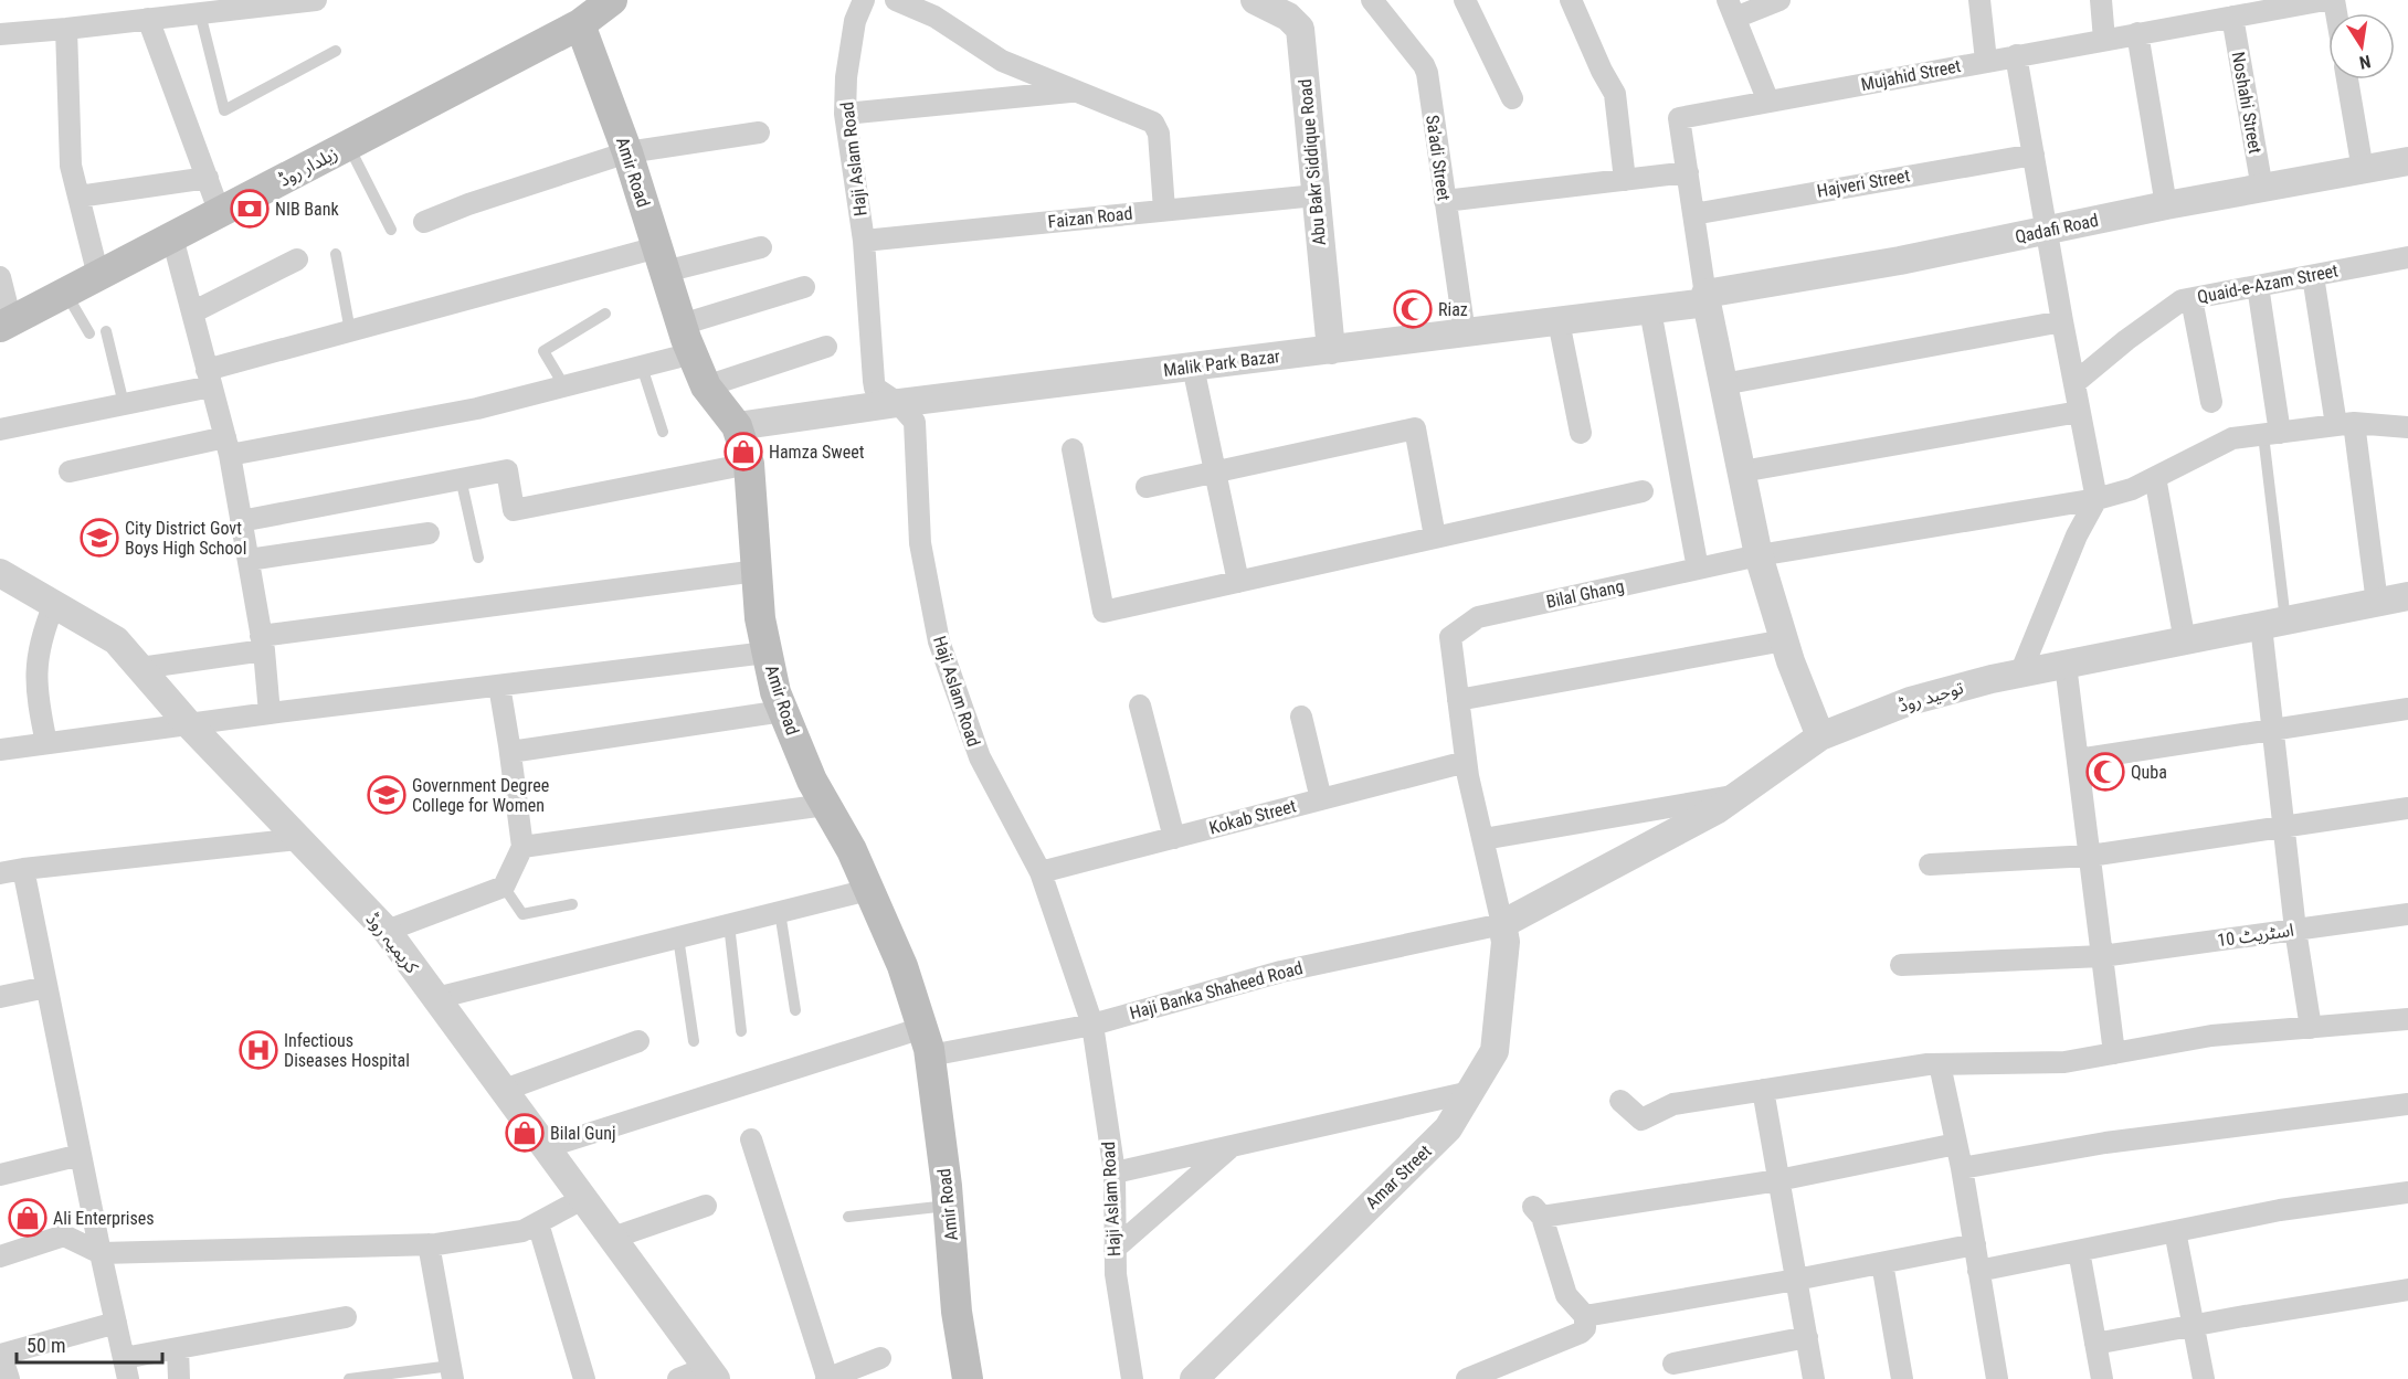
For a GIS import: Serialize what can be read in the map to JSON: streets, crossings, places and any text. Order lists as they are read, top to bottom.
{
  "streets": {
    "main road": ["زیلدار روڈ", "Amir Road"],
    "street": [
      "Mujahid Street",
      "Noshahi Street",
      "Sa'adi Street",
      "Haji Aslam Road",
      "Abu Bakr Siddique Road",
      "Hajveri Street",
      "Faizan Road",
      "Qadafi Road",
      "Quaid-e-Azam Street",
      "Malik Park Bazar",
      "Bilal Ghang",
      "توحید روڈ",
      "Kokab Street",
      "اسٹریٹ 10",
      "کریمیہ روڈ",
      "Haji Banka Shaheed Road",
      "Amar Street"
    ]
  },
  "crossings": [
    ["Mujahid Street", "Noshahi Street"],
    ["Mujahid Street", "Hajveri Street"],
    ["Mujahid Street", "Qadafi Road"],
    ["Mujahid Street", "Malik Park Bazar"],
    ["Noshahi Street", "Qadafi Road"],
    ["Sa'adi Street", "Malik Park Bazar"],
    ["Haji Aslam Road", "Faizan Road"],
    ["Haji Aslam Road", "Malik Park Bazar"],
    ["Haji Aslam Road", "Kokab Street"],
    ["Haji Aslam Road", "Haji Banka Shaheed Road"],
    ["Abu Bakr Siddique Road", "Faizan Road"],
    ["Abu Bakr Siddique Road", "Malik Park Bazar"],
    ["زیلدار روڈ", "Amir Road"],
    ["Amir Road", "Malik Park Bazar"],
    ["Amir Road", "Haji Banka Shaheed Road"],
    ["Qadafi Road", "Malik Park Bazar"],
    ["Bilal Ghang", "توحید روڈ"],
    ["Bilal Ghang", "Kokab Street"],
    ["Bilal Ghang", "Haji Banka Shaheed Road"],
    ["Bilal Ghang", "Amar Street"],
    ["توحید روڈ", "Haji Banka Shaheed Road"],
    ["توحید روڈ", "Amar Street"],
    ["کریمیہ روڈ", "Haji Banka Shaheed Road"],
    ["Haji Banka Shaheed Road", "Amar Street"]
  ],
  "places": {
    "bank": ["NIB Bank"],
    "mosque": ["Riaz", "Quba"],
    "shop": ["Hamza Sweet", "Bilal Gunj", "Ali Enterprises"],
    "school or university": ["City District Govt Boys High School", "Government Degree College for Women"],
    "hospital": ["Infectious Diseases Hospital"]
  },
  "scale_bar": "50 m",
  "north": "bottom"
}
